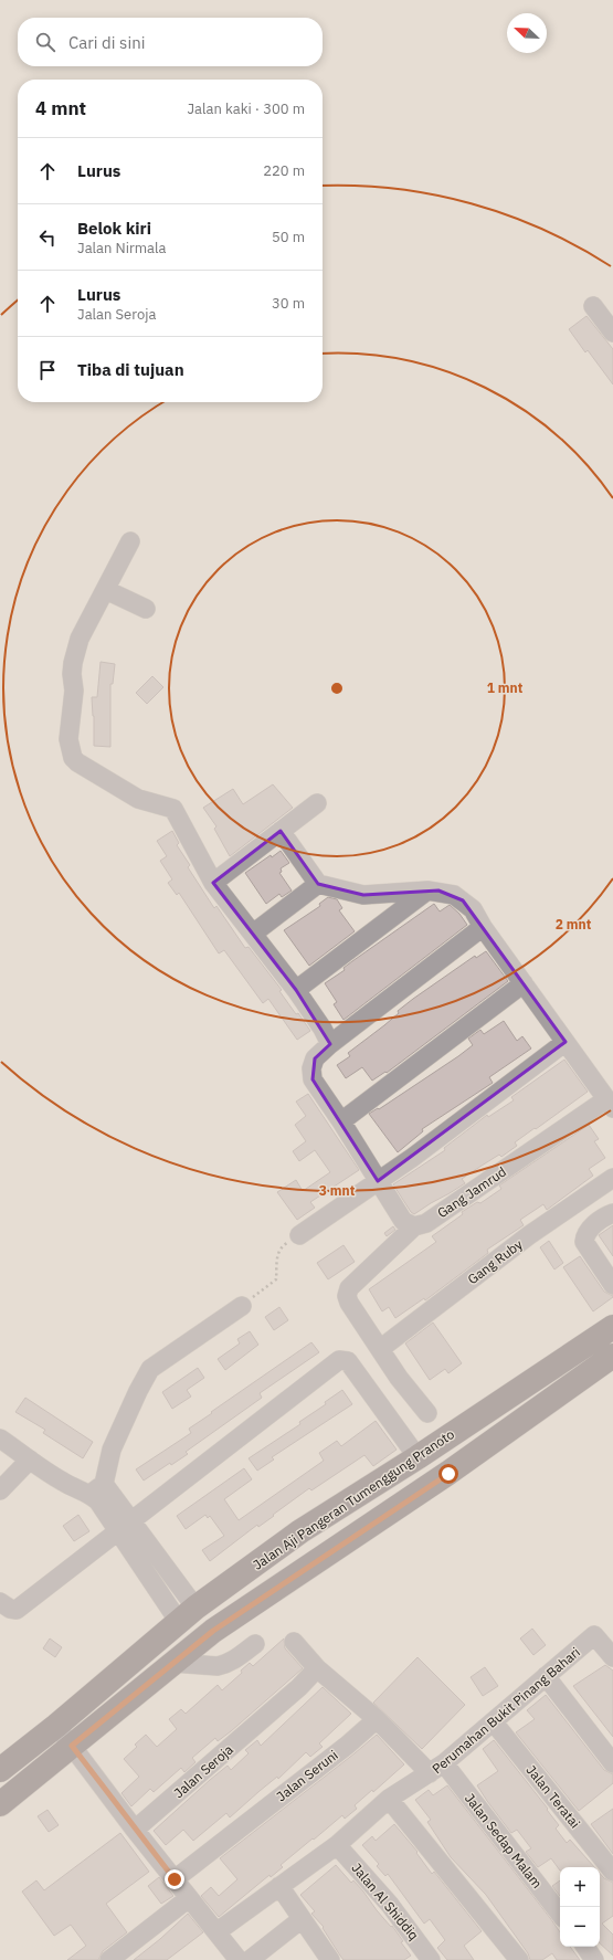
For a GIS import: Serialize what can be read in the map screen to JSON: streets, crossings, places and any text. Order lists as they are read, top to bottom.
{
  "streets": {
    "main road": ["Jalan Aji Pangeran Tumenggung Pranoto"],
    "street": [
      "Gang Jamrud",
      "Gang Ruby",
      "Perumahan Bukit Pinang Bahari",
      "Jalan Seroja",
      "Jalan Seruni",
      "Jalan Teratai",
      "Jalan Sedap Malam",
      "Jalan Al Shiddiq"
    ]
  },
  "crossings": [
    ["Gang Jamrud", "Gang Ruby"],
    ["Perumahan Bukit Pinang Bahari", "Jalan Teratai"],
    ["Perumahan Bukit Pinang Bahari", "Jalan Sedap Malam"],
    ["Perumahan Bukit Pinang Bahari", "Jalan Al Shiddiq"],
    ["Jalan Seruni", "Jalan Sedap Malam"]
  ],
  "north": "top left",
  "page": {
    "search": "Cari di sini",
    "heading": ["4 mnt", "Jalan kaki · 300 m"],
    "list": [
      ["Lurus", "220 m"],
      ["Belok kiri", "Jalan Nirmala", "50 m"],
      ["Lurus", "Jalan Seroja", "30 m"],
      "Tiba di tujuan"
    ],
    "map_buttons": ["+", "−"]
  },
  "rings": ["1 mnt", "2 mnt", "3 mnt"]
}
